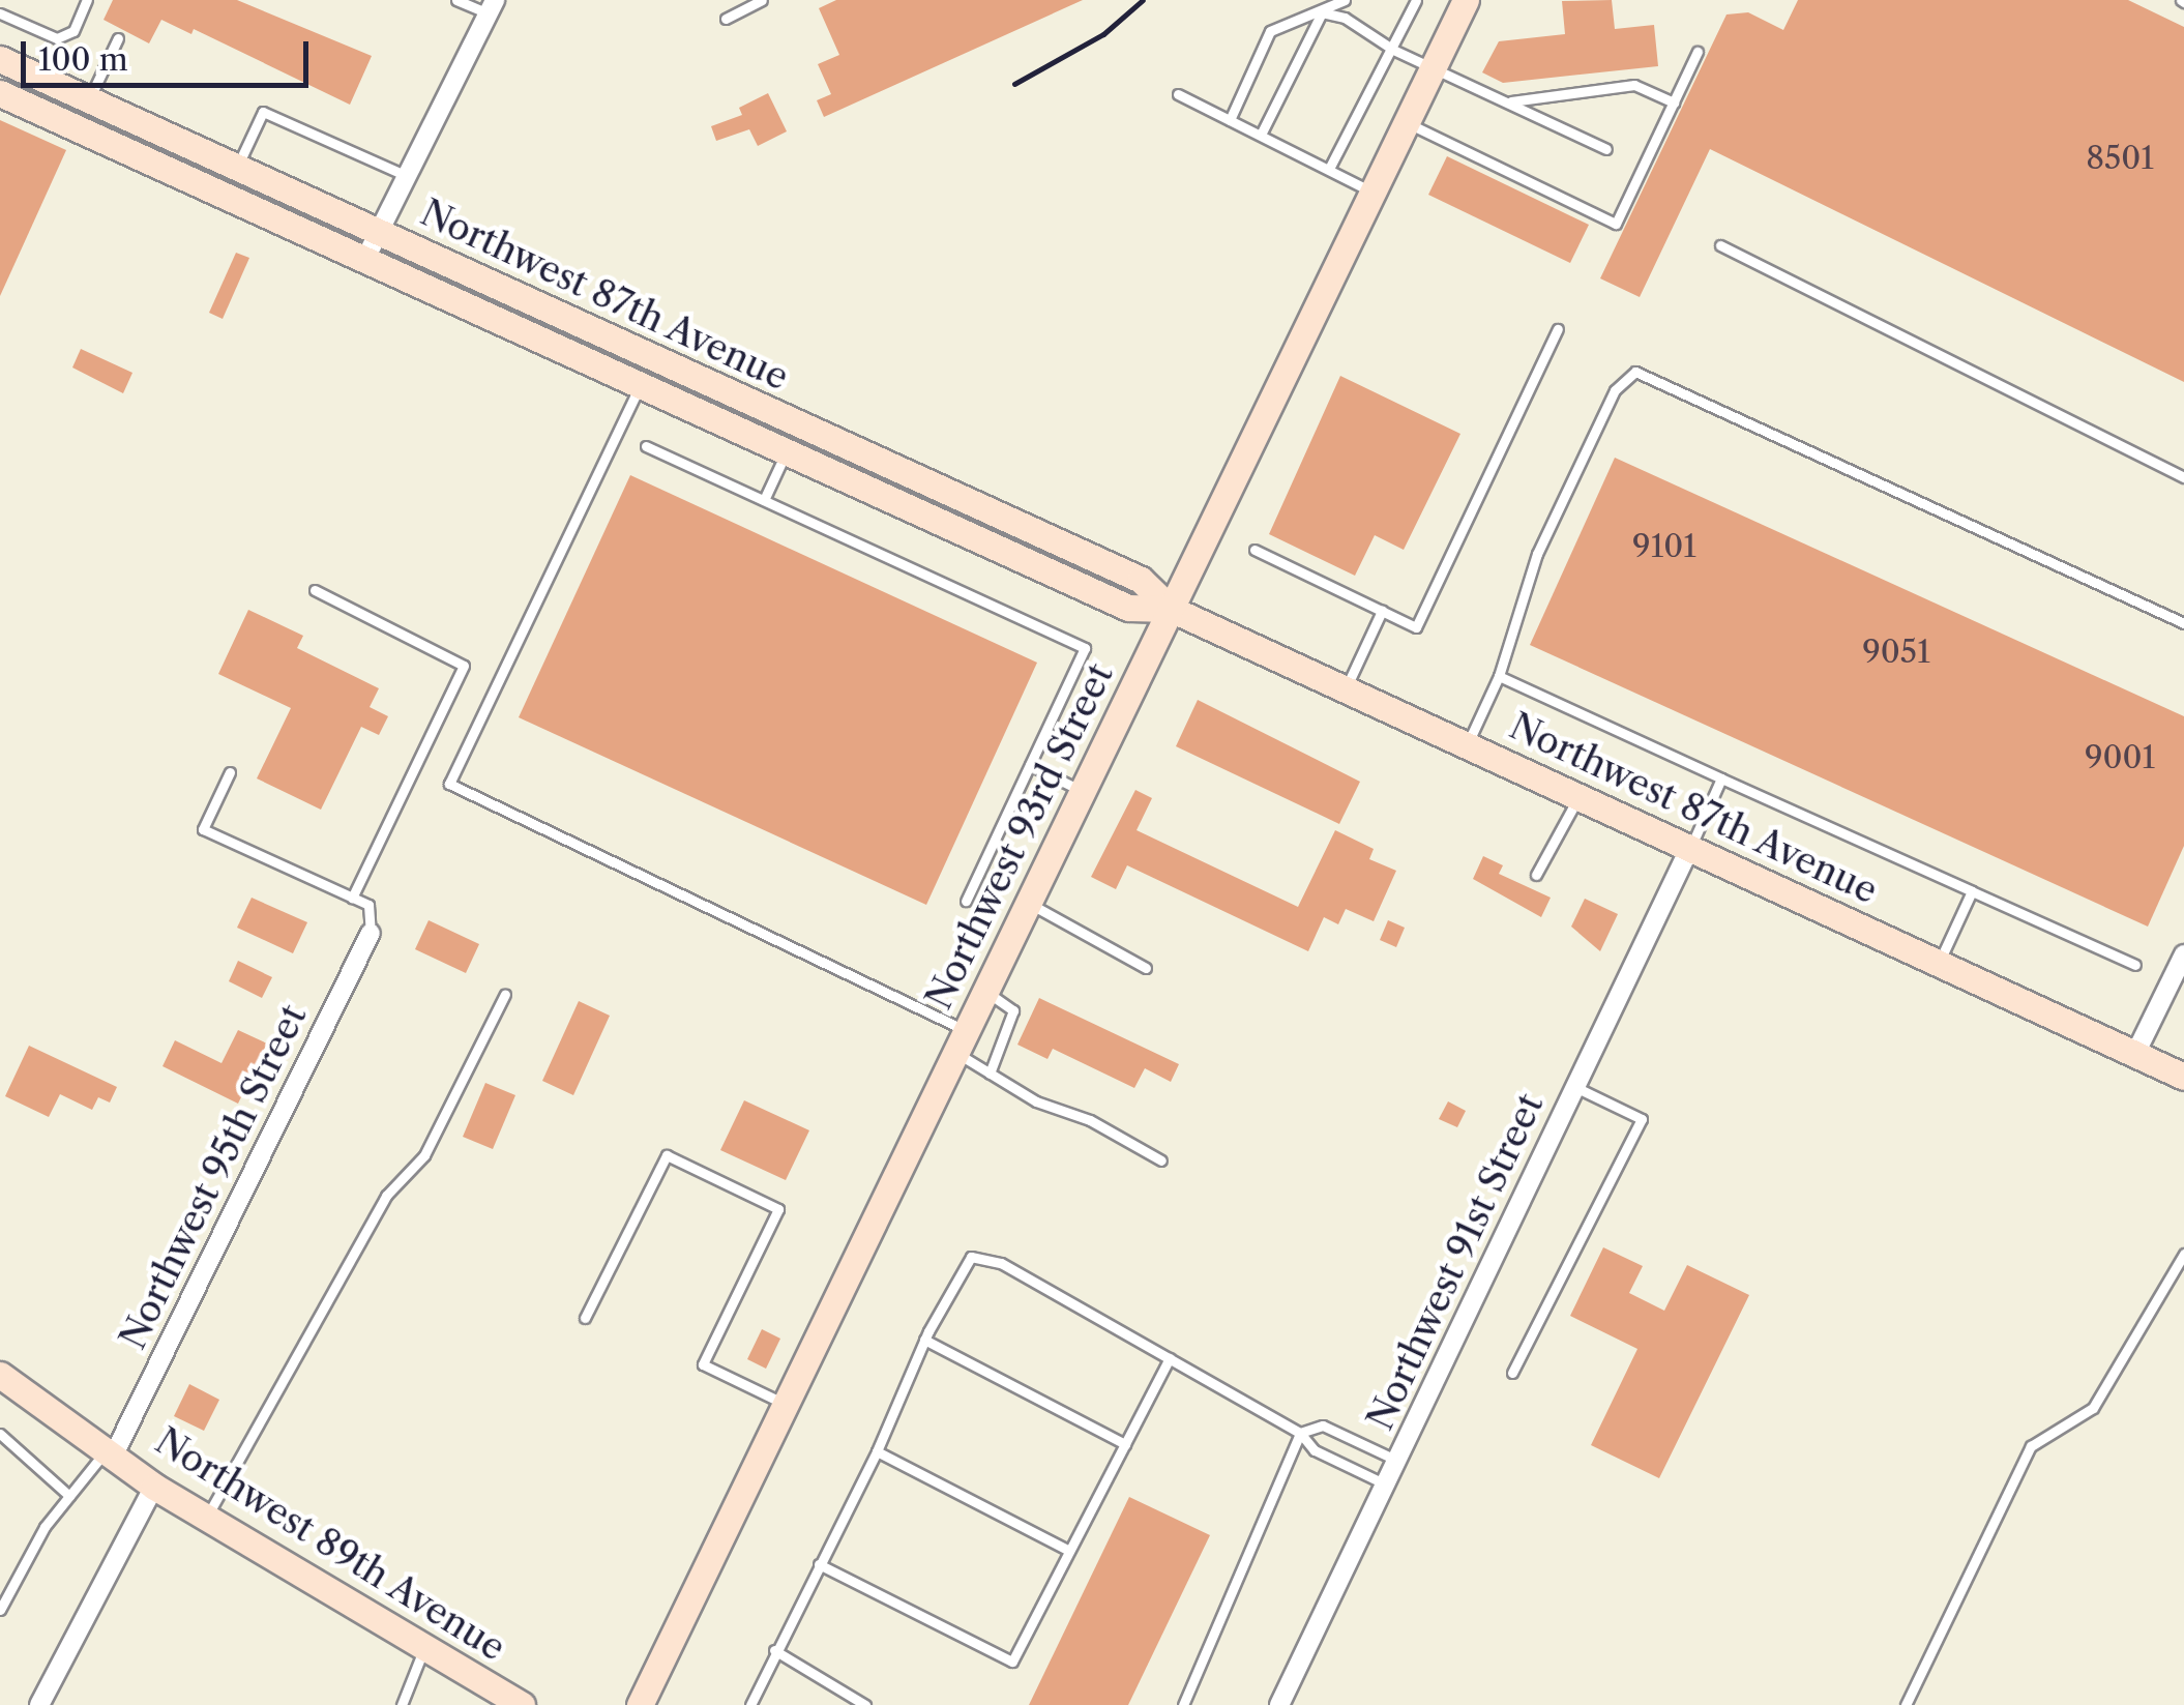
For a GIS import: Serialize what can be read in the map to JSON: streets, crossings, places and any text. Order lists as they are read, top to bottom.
{
  "streets": {
    "main road": ["Northwest 87th Avenue", "Northwest 93rd Street", "Northwest 89th Avenue"],
    "street": ["Northwest 95th Street", "Northwest 91st Street"]
  },
  "crossings": [
    ["Northwest 87th Avenue", "Northwest 93rd Street"],
    ["Northwest 87th Avenue", "Northwest 91st Street"],
    ["Northwest 95th Street", "Northwest 89th Avenue"]
  ],
  "house_numbers": [
    "8501",
    "9101",
    "9051",
    "9001"
  ],
  "scale_bar": "100 m"
}
